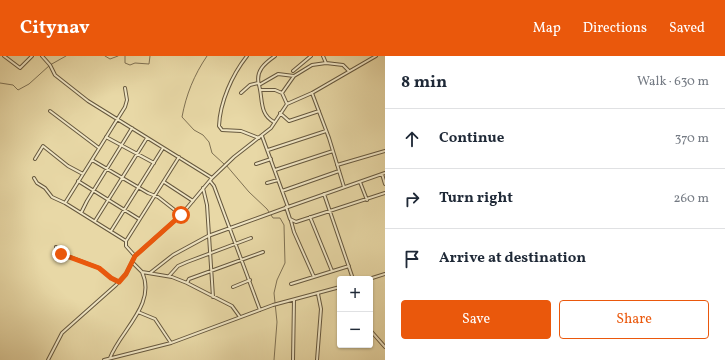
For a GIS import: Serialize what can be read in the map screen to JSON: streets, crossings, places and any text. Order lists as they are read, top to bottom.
{
  "page": {
    "header": "Citynav",
    "nav": ["Map", "Directions", "Saved"],
    "heading": ["8 min", "Walk · 630 m"],
    "list": [
      ["Continue", "370 m"],
      ["Turn right", "260 m"],
      "Arrive at destination"
    ],
    "map_buttons": ["+", "−"],
    "buttons": ["Save", "Share"]
  }
}
